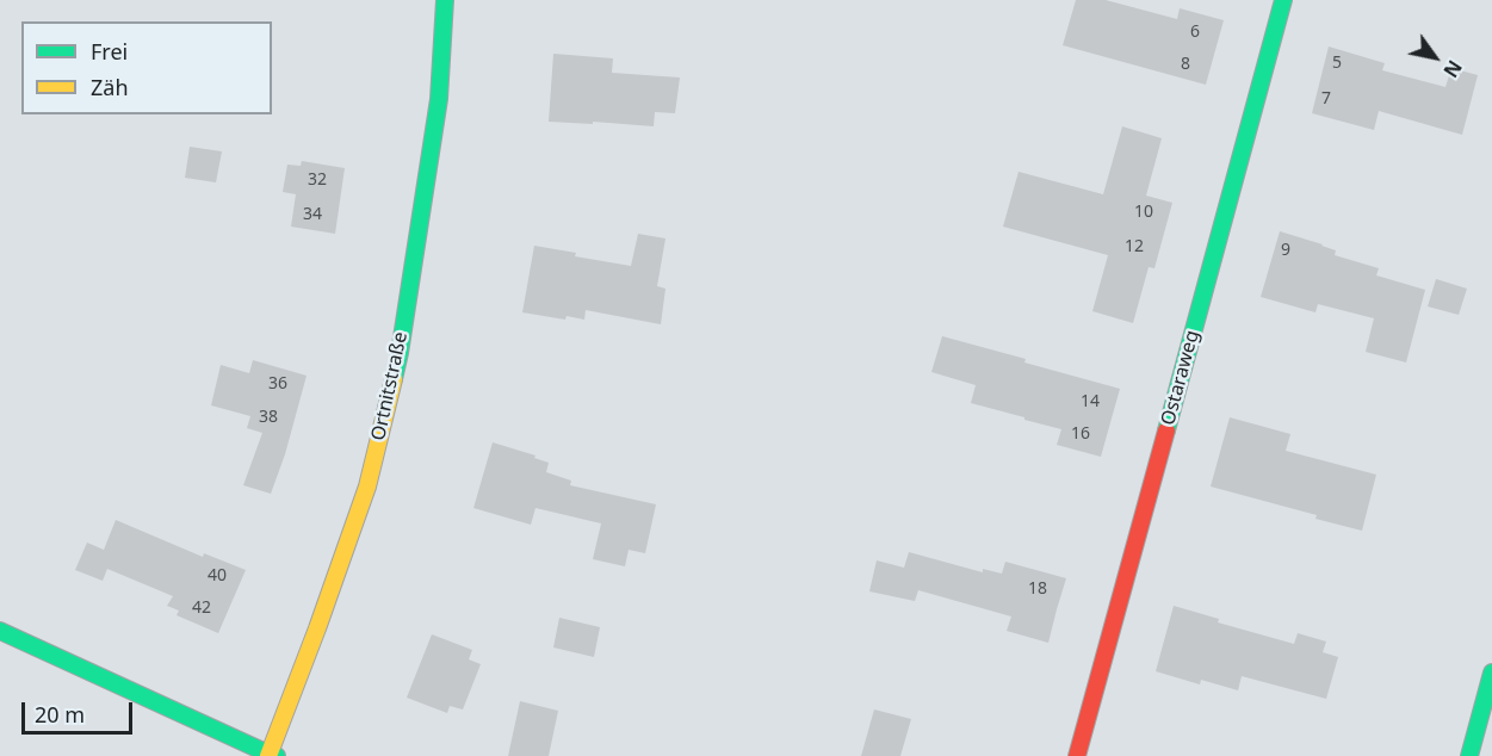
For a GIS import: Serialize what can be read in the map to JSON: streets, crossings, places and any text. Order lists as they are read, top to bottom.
{
  "streets": {
    "street": ["Ostaraweg", "Ortnitstraße"]
  },
  "house_numbers": [
    "6",
    "5",
    "8",
    "7",
    "32",
    "10",
    "34",
    "12",
    "9",
    "36",
    "14",
    "38",
    "16",
    "40",
    "18",
    "42"
  ],
  "legend": ["Frei", "Zäh"],
  "scale_bar": "20 m",
  "north": "bottom right"
}
